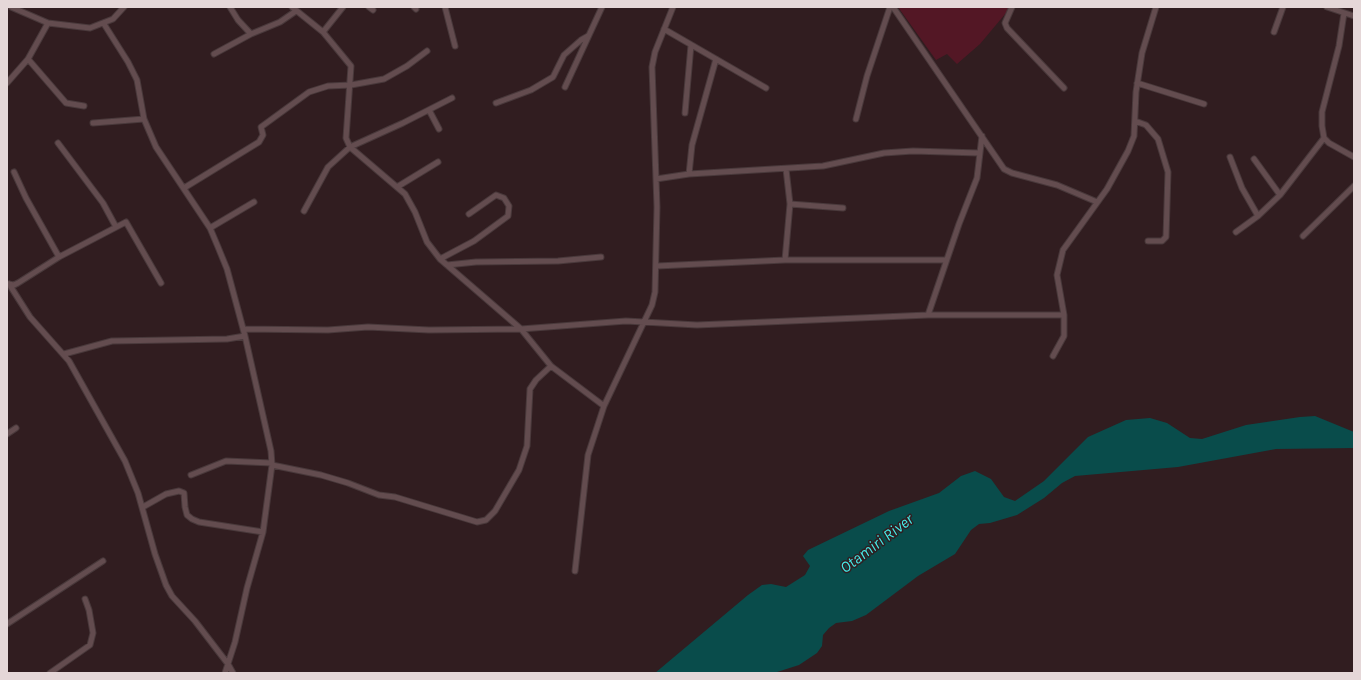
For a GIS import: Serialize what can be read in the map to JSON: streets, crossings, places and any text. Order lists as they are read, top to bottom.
{
  "water": ["Otamiri River"]
}
